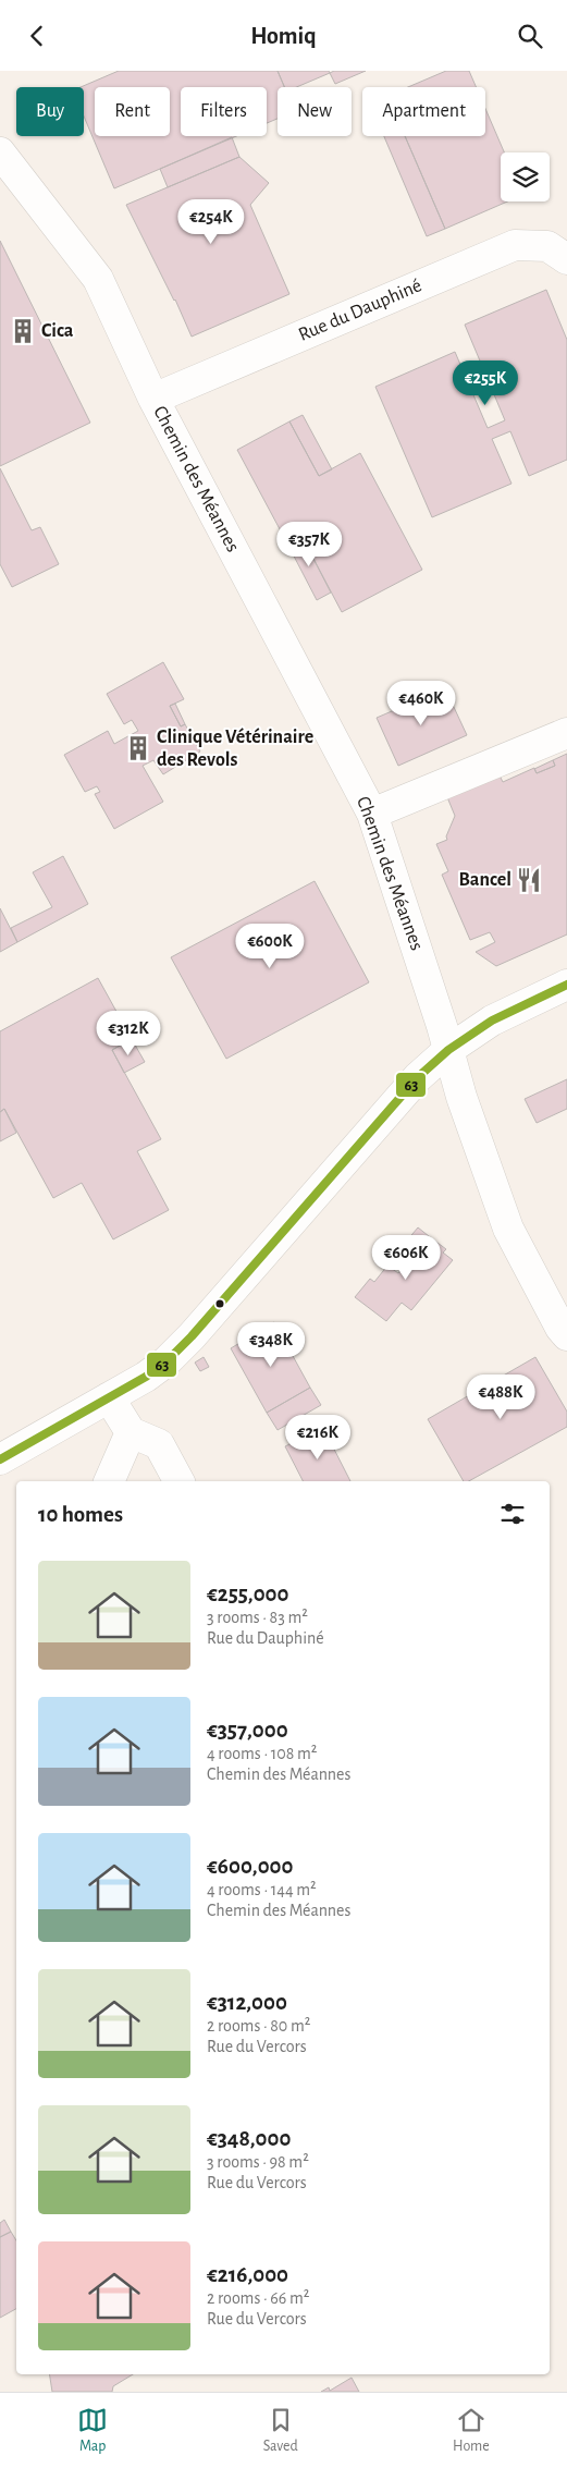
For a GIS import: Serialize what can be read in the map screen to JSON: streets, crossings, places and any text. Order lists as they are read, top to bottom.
{
  "streets": {
    "street": ["Rue du Dauphiné", "Chemin des Méannes"]
  },
  "crossings": [
    ["Rue du Dauphiné", "Chemin des Méannes"]
  ],
  "places": {
    "building": ["Cica", "Clinique Vétérinaire des Revols"],
    "restaurant": ["Bancel"]
  },
  "lines": ["transit line 63"],
  "page": {
    "header": "Homiq",
    "chip": [
      "Buy",
      "Rent",
      "Filters",
      "New",
      "Apartment"
    ],
    "price": [
      "€254K",
      "€255K",
      "€357K",
      "€460K",
      "€600K",
      "€312K",
      "€606K",
      "€348K",
      "€488K",
      "€216K"
    ],
    "heading": "10 homes",
    "list": [
      {
        "name": "€255,000",
        "note": "3 rooms · 83 m² · Rue du Dauphiné"
      },
      {
        "name": "€357,000",
        "note": "4 rooms · 108 m² · Chemin des Méannes"
      },
      {
        "name": "€600,000",
        "note": "4 rooms · 144 m² · Chemin des Méannes"
      },
      {
        "name": "€312,000",
        "note": "2 rooms · 80 m² · Rue du Vercors"
      },
      {
        "name": "€348,000",
        "note": "3 rooms · 98 m² · Rue du Vercors"
      },
      {
        "name": "€216,000",
        "note": "2 rooms · 66 m² · Rue du Vercors"
      }
    ],
    "tabs": ["Map", "Saved", "Home"]
  }
}
